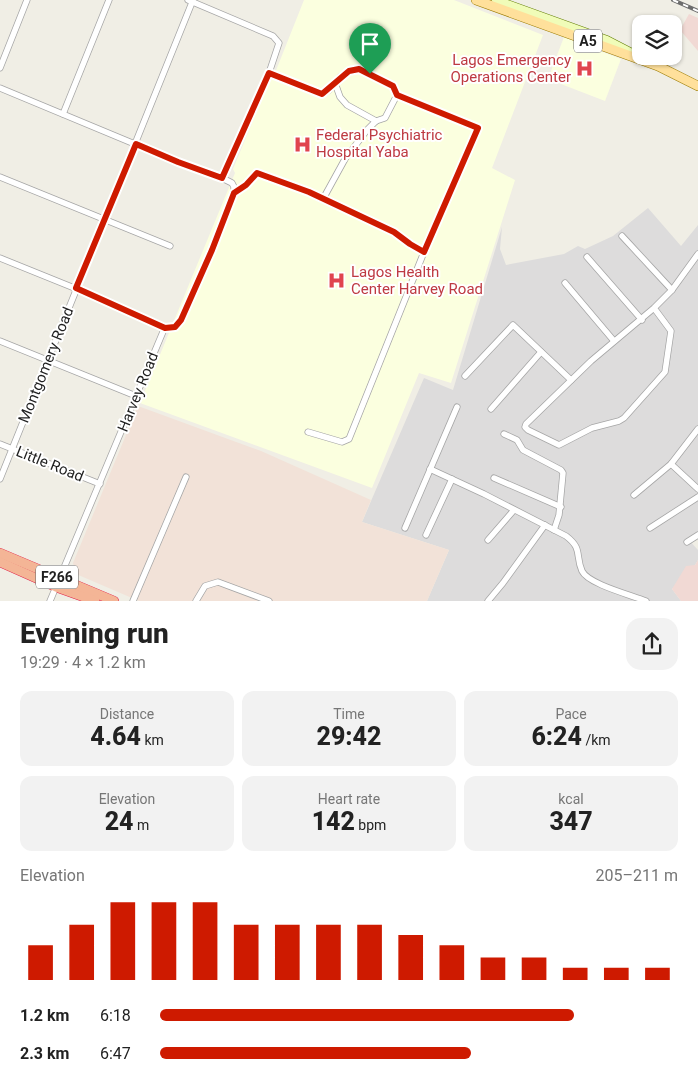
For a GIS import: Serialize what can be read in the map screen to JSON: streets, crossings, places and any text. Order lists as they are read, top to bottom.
{
  "streets": {
    "highway": ["F266"],
    "main road": ["A5"],
    "street": ["Montgomery Road", "Harvey Road", "Little Road"]
  },
  "crossings": [
    ["Montgomery Road", "Little Road"],
    ["Harvey Road", "Little Road"],
    ["Harvey Road", "F266"]
  ],
  "places": {
    "hospital": ["Lagos Emergency Operations Center", "Federal Psychiatric Hospital Yaba", "Lagos Health Center Harvey Road"]
  },
  "page": {
    "heading": ["Evening run", "19:29 · 4 × 1.2 km"],
    "stats": [
      ["Distance", "4.64 km"],
      ["Time", "29:42"],
      ["Pace", "6:24 /km"],
      ["Elevation", "24 m"],
      ["Heart rate", "142 bpm"],
      ["kcal", "347"]
    ],
    "chart": ["Elevation", "205–211 m"],
    "list": [
      {
        "name": "1.2 km",
        "note": "6:18"
      },
      {
        "name": "2.3 km",
        "note": "6:47"
      }
    ]
  }
}
